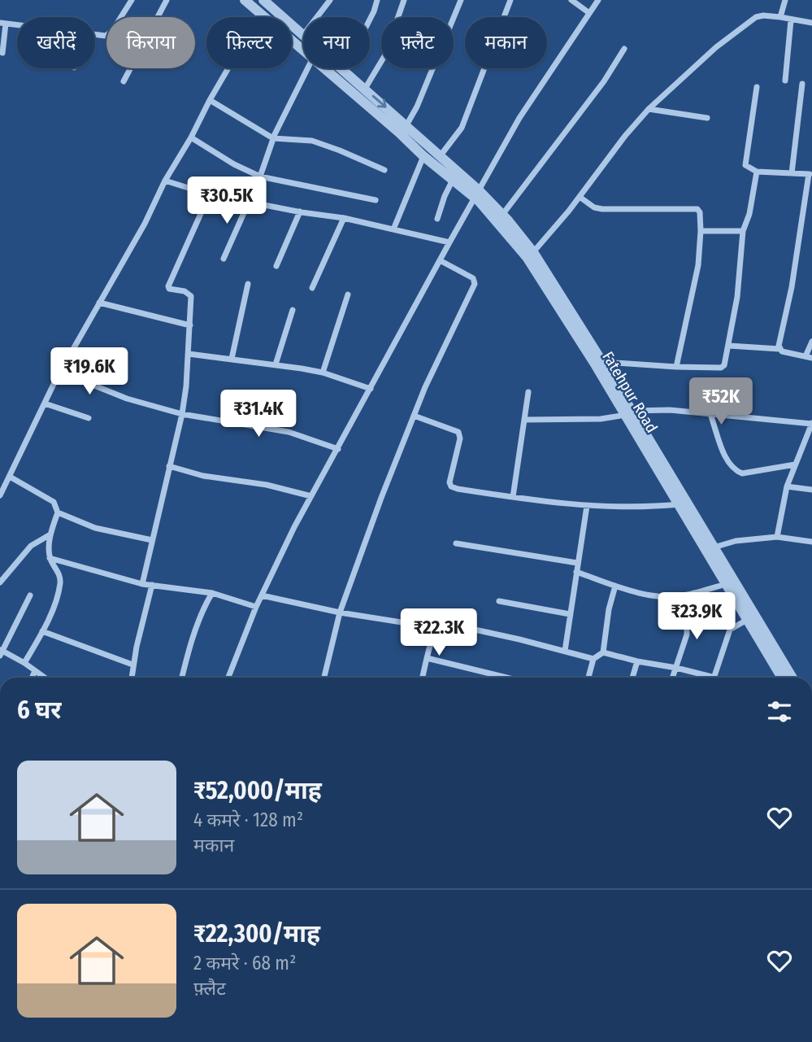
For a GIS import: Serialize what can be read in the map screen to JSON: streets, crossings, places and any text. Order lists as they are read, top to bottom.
{
  "streets": {
    "street": ["Fatehpur Road"]
  },
  "page": {
    "chip": [
      "खरीदें",
      "किराया",
      "फ़िल्टर",
      "नया",
      "फ़्लैट",
      "मकान"
    ],
    "price": [
      "₹30.5K",
      "₹19.6K",
      "₹52K",
      "₹31.4K",
      "₹23.9K",
      "₹22.3K"
    ],
    "heading": "6 घर",
    "list": [
      {
        "name": "₹52,000/माह",
        "note": "4 कमरे · 128 m² · मकान"
      },
      {
        "name": "₹22,300/माह",
        "note": "2 कमरे · 68 m² · फ़्लैट"
      }
    ]
  }
}
